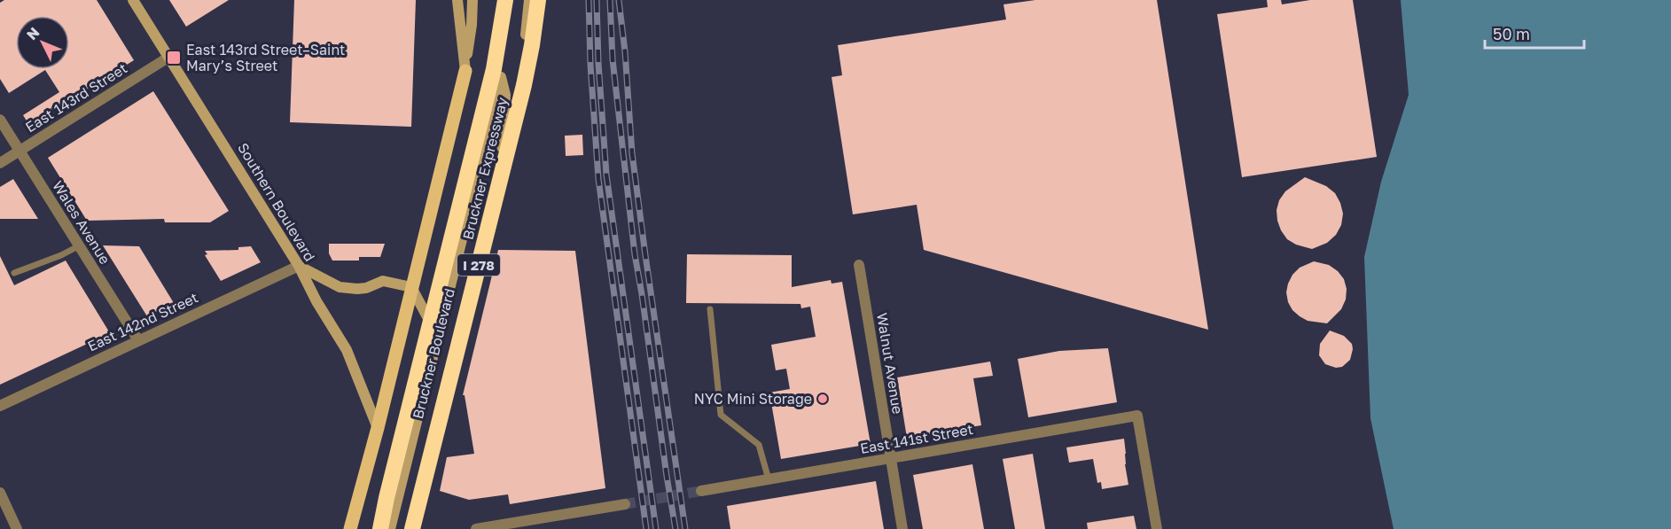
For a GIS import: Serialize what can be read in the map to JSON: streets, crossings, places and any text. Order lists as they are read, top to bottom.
{
  "streets": {
    "highway": ["Bruckner Expressway", "I 278"],
    "main road": ["Southern Boulevard", "Bruckner Boulevard"],
    "street": [
      "East 143rd Street",
      "Wales Avenue",
      "East 142nd Street",
      "Walnut Avenue",
      "East 141st Street"
    ]
  },
  "crossings": [
    ["East 143rd Street", "Southern Boulevard"],
    ["East 143rd Street", "Wales Avenue"],
    ["Bruckner Expressway", "Bruckner Boulevard"],
    ["Southern Boulevard", "East 142nd Street"],
    ["Wales Avenue", "East 142nd Street"],
    ["Walnut Avenue", "East 141st Street"]
  ],
  "places": {
    "transit": ["East 143rd Street–Saint Mary’s Street"],
    "other": ["NYC Mini Storage"]
  },
  "scale_bar": "50 m",
  "north": "top left"
}
